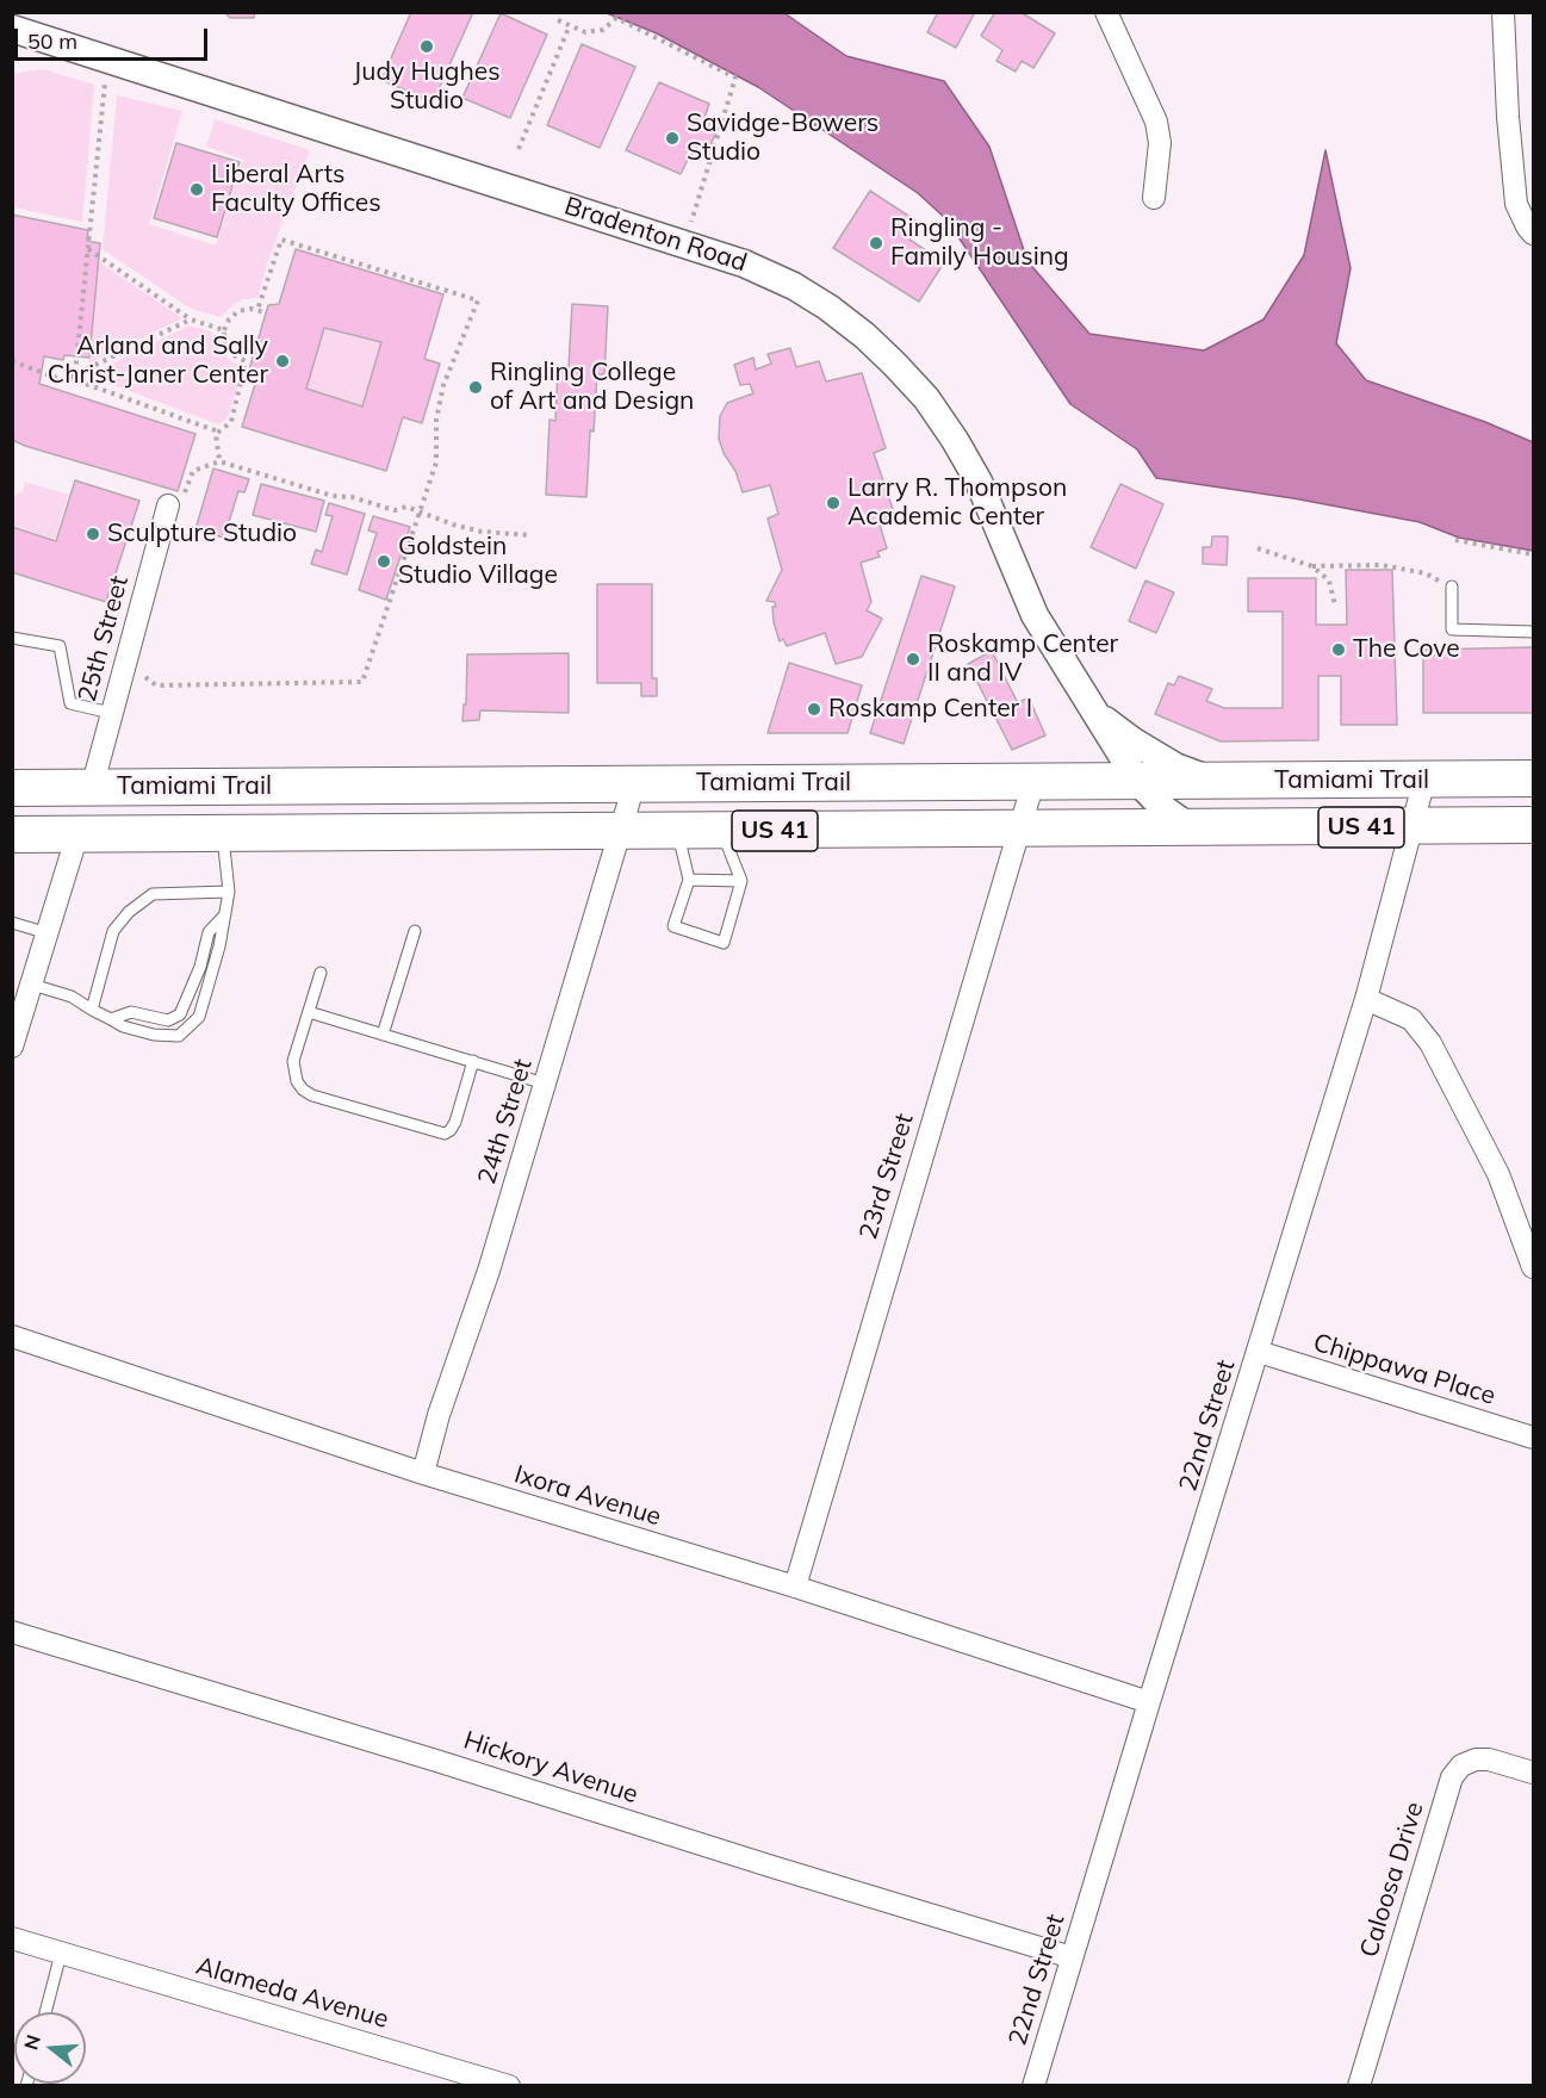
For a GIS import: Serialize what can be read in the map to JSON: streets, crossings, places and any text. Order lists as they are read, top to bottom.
{
  "streets": {
    "main road": ["Tamiami Trail", "US 41"],
    "street": [
      "Bradenton Road",
      "25th Street",
      "24th Street",
      "23rd Street",
      "Chippawa Place",
      "22nd Street",
      "Ixora Avenue",
      "Hickory Avenue",
      "Caloosa Drive",
      "Alameda Avenue"
    ]
  },
  "crossings": [
    ["Bradenton Road", "Tamiami Trail"],
    ["25th Street", "Tamiami Trail"],
    ["Tamiami Trail", "24th Street"],
    ["Tamiami Trail", "23rd Street"],
    ["Tamiami Trail", "22nd Street"],
    ["24th Street", "Ixora Avenue"],
    ["23rd Street", "Ixora Avenue"],
    ["Chippawa Place", "22nd Street"],
    ["22nd Street", "Ixora Avenue"],
    ["22nd Street", "Hickory Avenue"]
  ],
  "places": [
    "Judy Hughes Studio",
    "Savidge-Bowers Studio",
    "Liberal Arts Faculty Offices",
    "Ringling - Family Housing",
    "Arland and Sally Christ-Janer Center",
    "Ringling College of Art and Design",
    "Larry R. Thompson Academic Center",
    "Sculpture Studio",
    "Goldstein Studio Village",
    "The Cove",
    "Roskamp Center II and IV",
    "Roskamp Center I"
  ],
  "scale_bar": "50 m",
  "north": "left"
}
